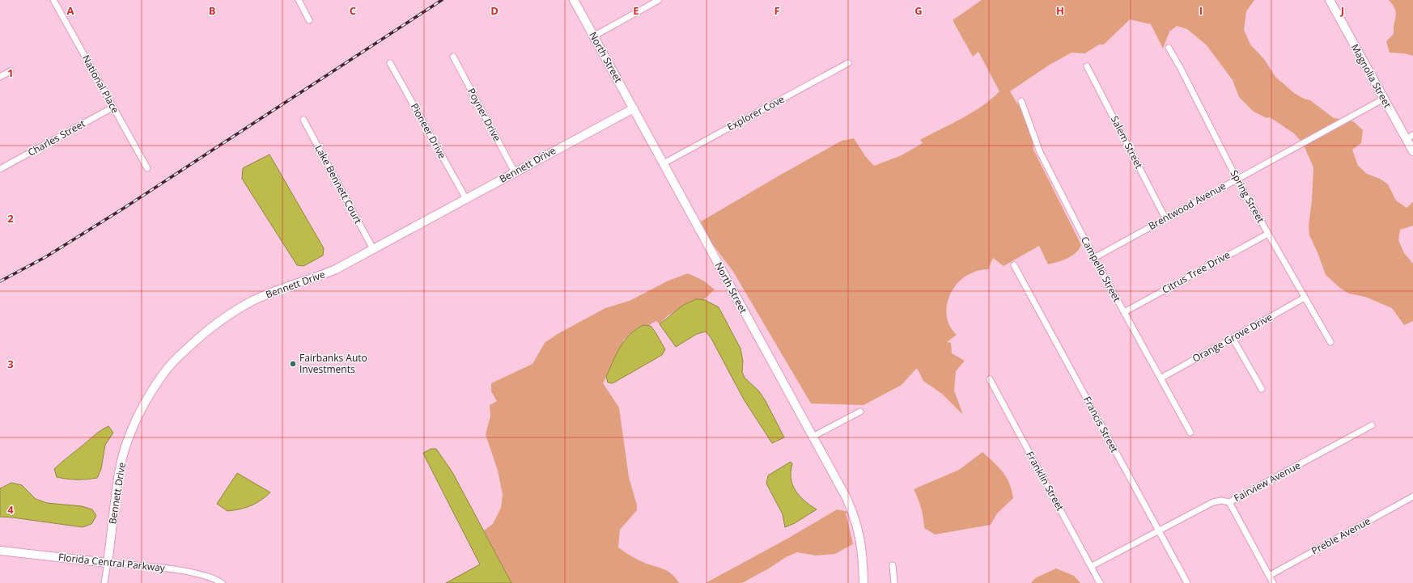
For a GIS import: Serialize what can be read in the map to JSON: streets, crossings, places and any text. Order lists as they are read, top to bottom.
{
  "streets": {
    "street": [
      "North Street",
      "Magnolia Street",
      "National Place",
      "Explorer Cove",
      "Poyner Drive",
      "Pioneer Drive",
      "Charles Street",
      "Salem Street",
      "Bennett Drive",
      "Lake Bennett Court",
      "Spring Street",
      "Brentwood Avenue",
      "Campello Street",
      "Citrus Tree Drive",
      "Orange Grove Drive",
      "Francis Street",
      "Franklin Street",
      "Fairview Avenue",
      "Preble Avenue",
      "Florida Central Parkway"
    ]
  },
  "crossings": [
    ["North Street", "Explorer Cove"],
    ["North Street", "Bennett Drive"],
    ["Magnolia Street", "Brentwood Avenue"],
    ["National Place", "Charles Street"],
    ["Poyner Drive", "Bennett Drive"],
    ["Pioneer Drive", "Bennett Drive"],
    ["Salem Street", "Brentwood Avenue"],
    ["Bennett Drive", "Lake Bennett Court"],
    ["Bennett Drive", "Florida Central Parkway"],
    ["Spring Street", "Brentwood Avenue"],
    ["Spring Street", "Citrus Tree Drive"],
    ["Spring Street", "Orange Grove Drive"],
    ["Brentwood Avenue", "Campello Street"],
    ["Campello Street", "Citrus Tree Drive"],
    ["Campello Street", "Orange Grove Drive"],
    ["Francis Street", "Fairview Avenue"],
    ["Franklin Street", "Fairview Avenue"]
  ],
  "places": ["Fairbanks Auto Investments"],
  "grid": {
    "columns": [
      "A",
      "B",
      "C",
      "D",
      "E",
      "F",
      "G",
      "H",
      "I",
      "J"
    ],
    "rows": [
      "1",
      "2",
      "3",
      "4"
    ]
  }
}
